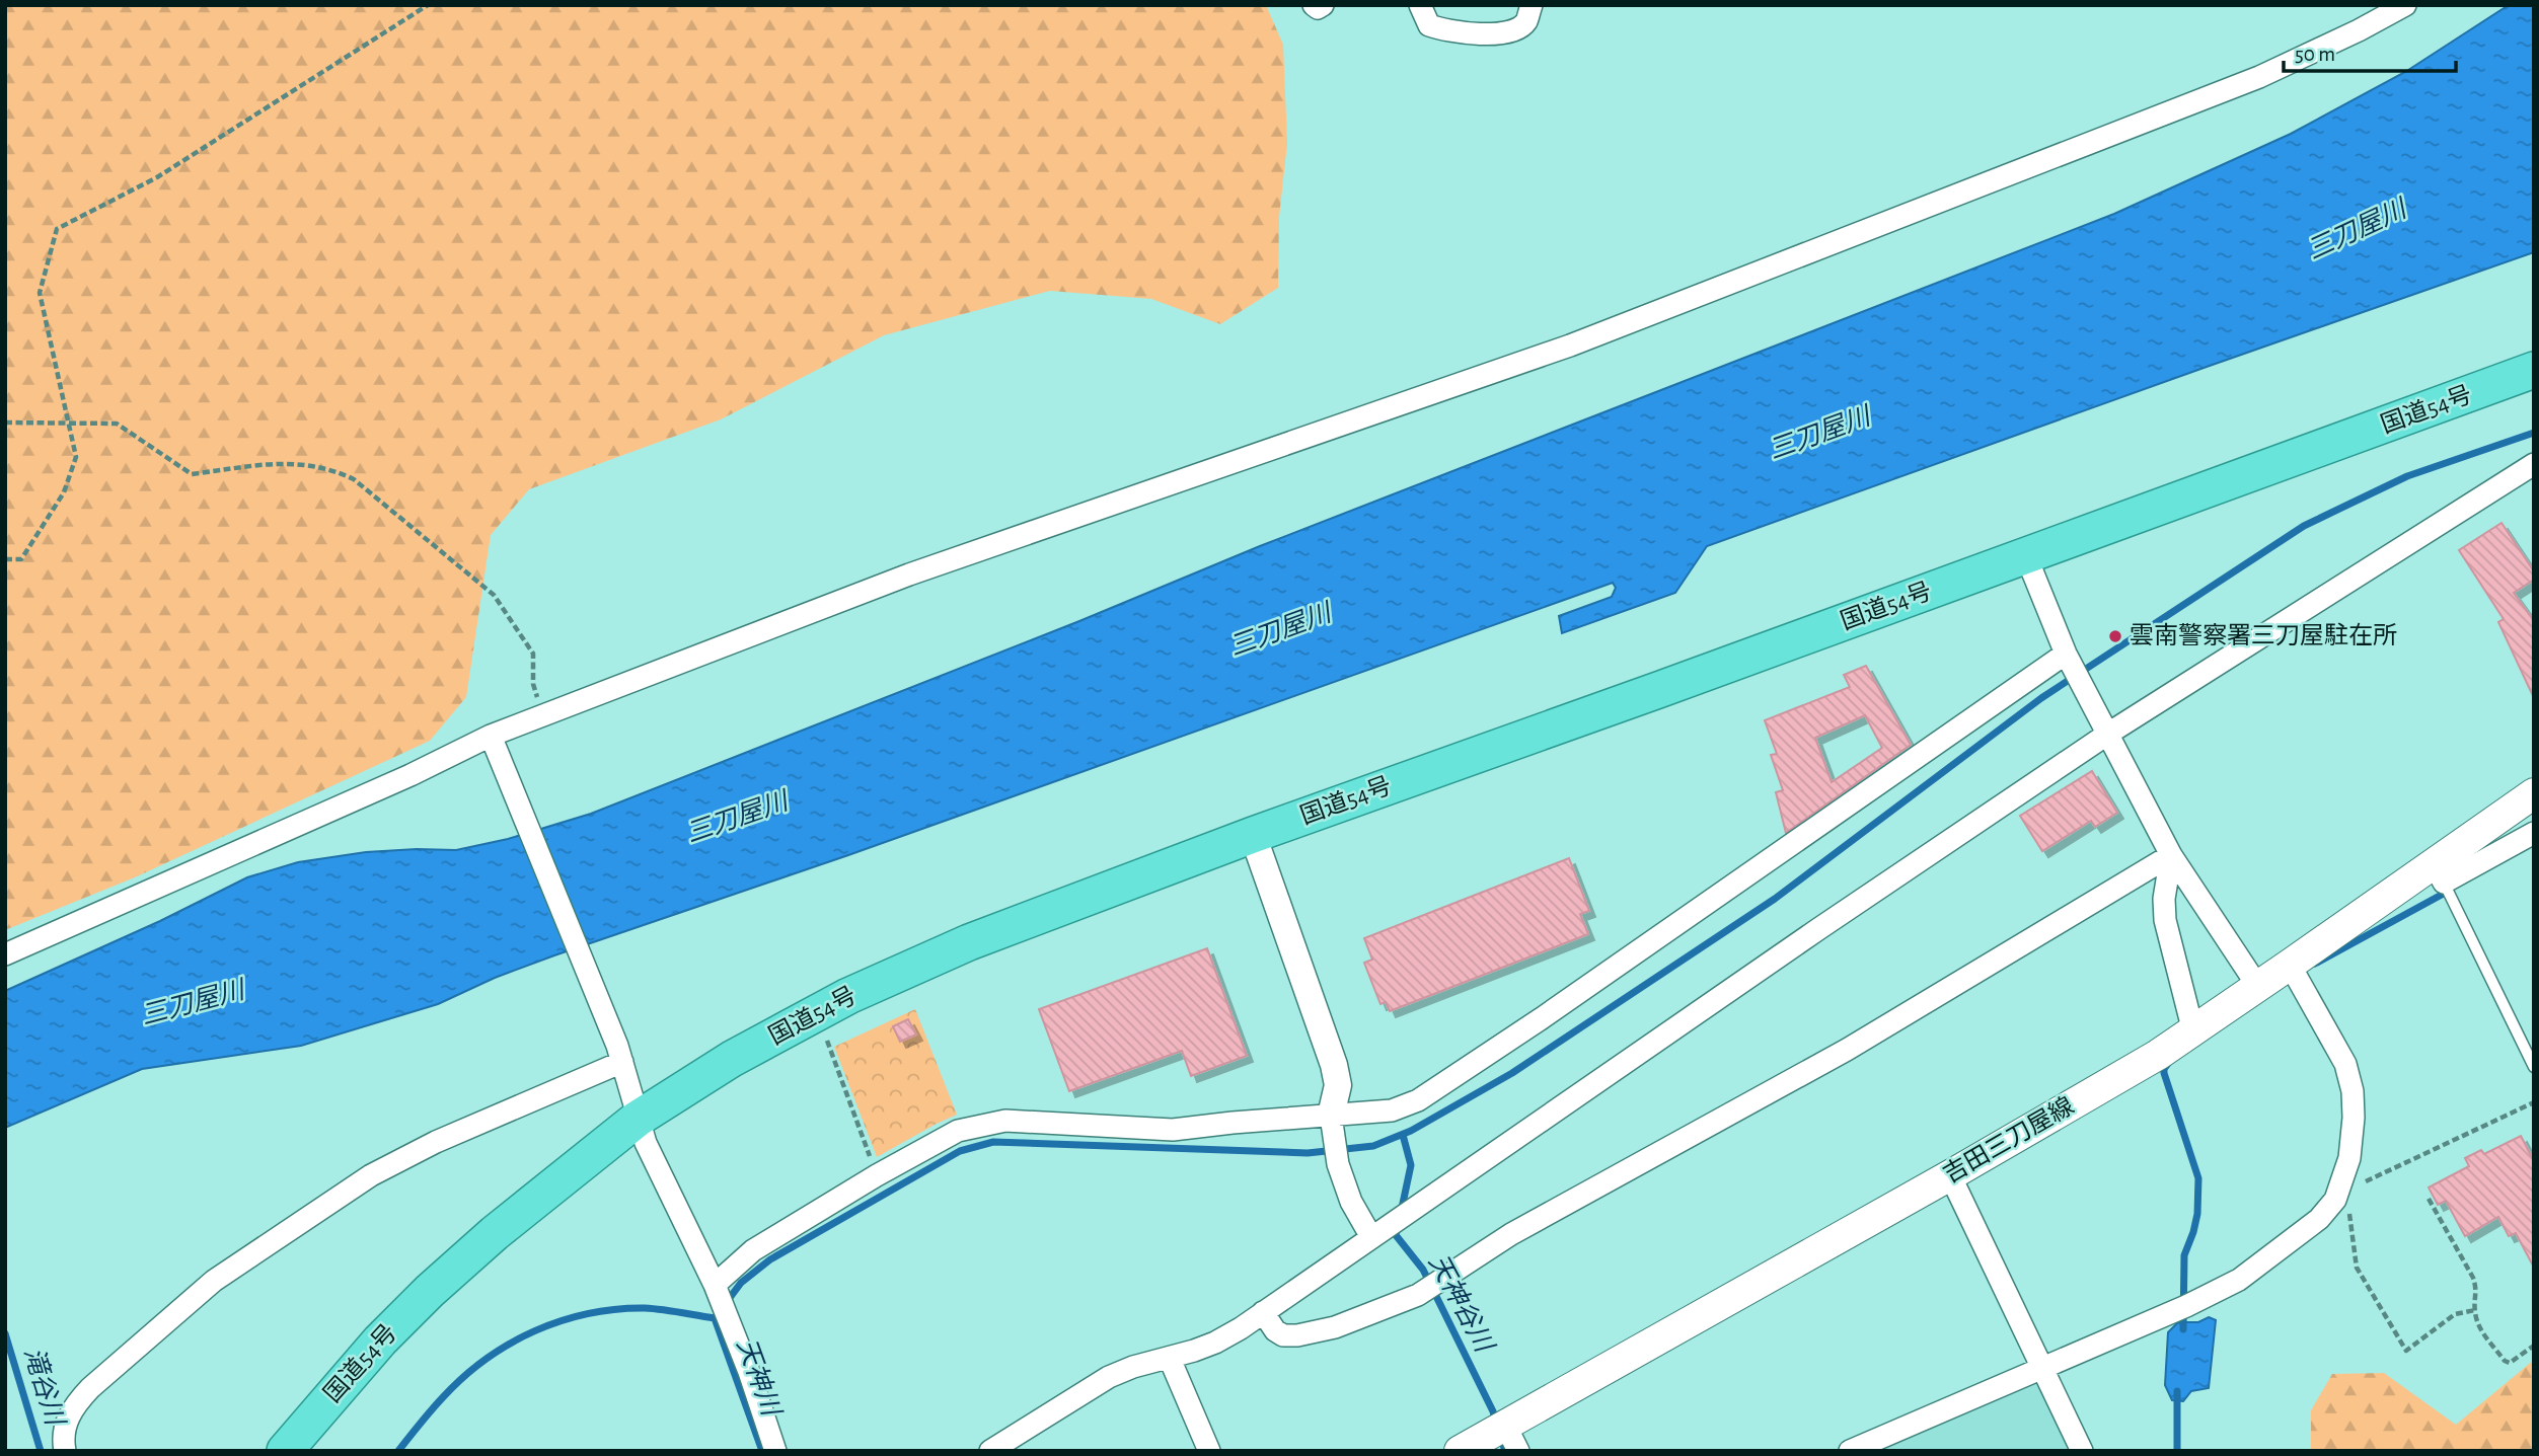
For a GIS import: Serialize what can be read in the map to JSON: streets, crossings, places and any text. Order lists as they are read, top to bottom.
{
  "streets": {
    "highway": ["国道54号"],
    "main road": ["吉田三刀屋線"]
  },
  "water": [
    "三刀屋川",
    "天神谷川",
    "天神川",
    "滝谷川"
  ],
  "places": ["雲南警察署三刀屋駐在所"],
  "scale_bar": "50 m"
}
